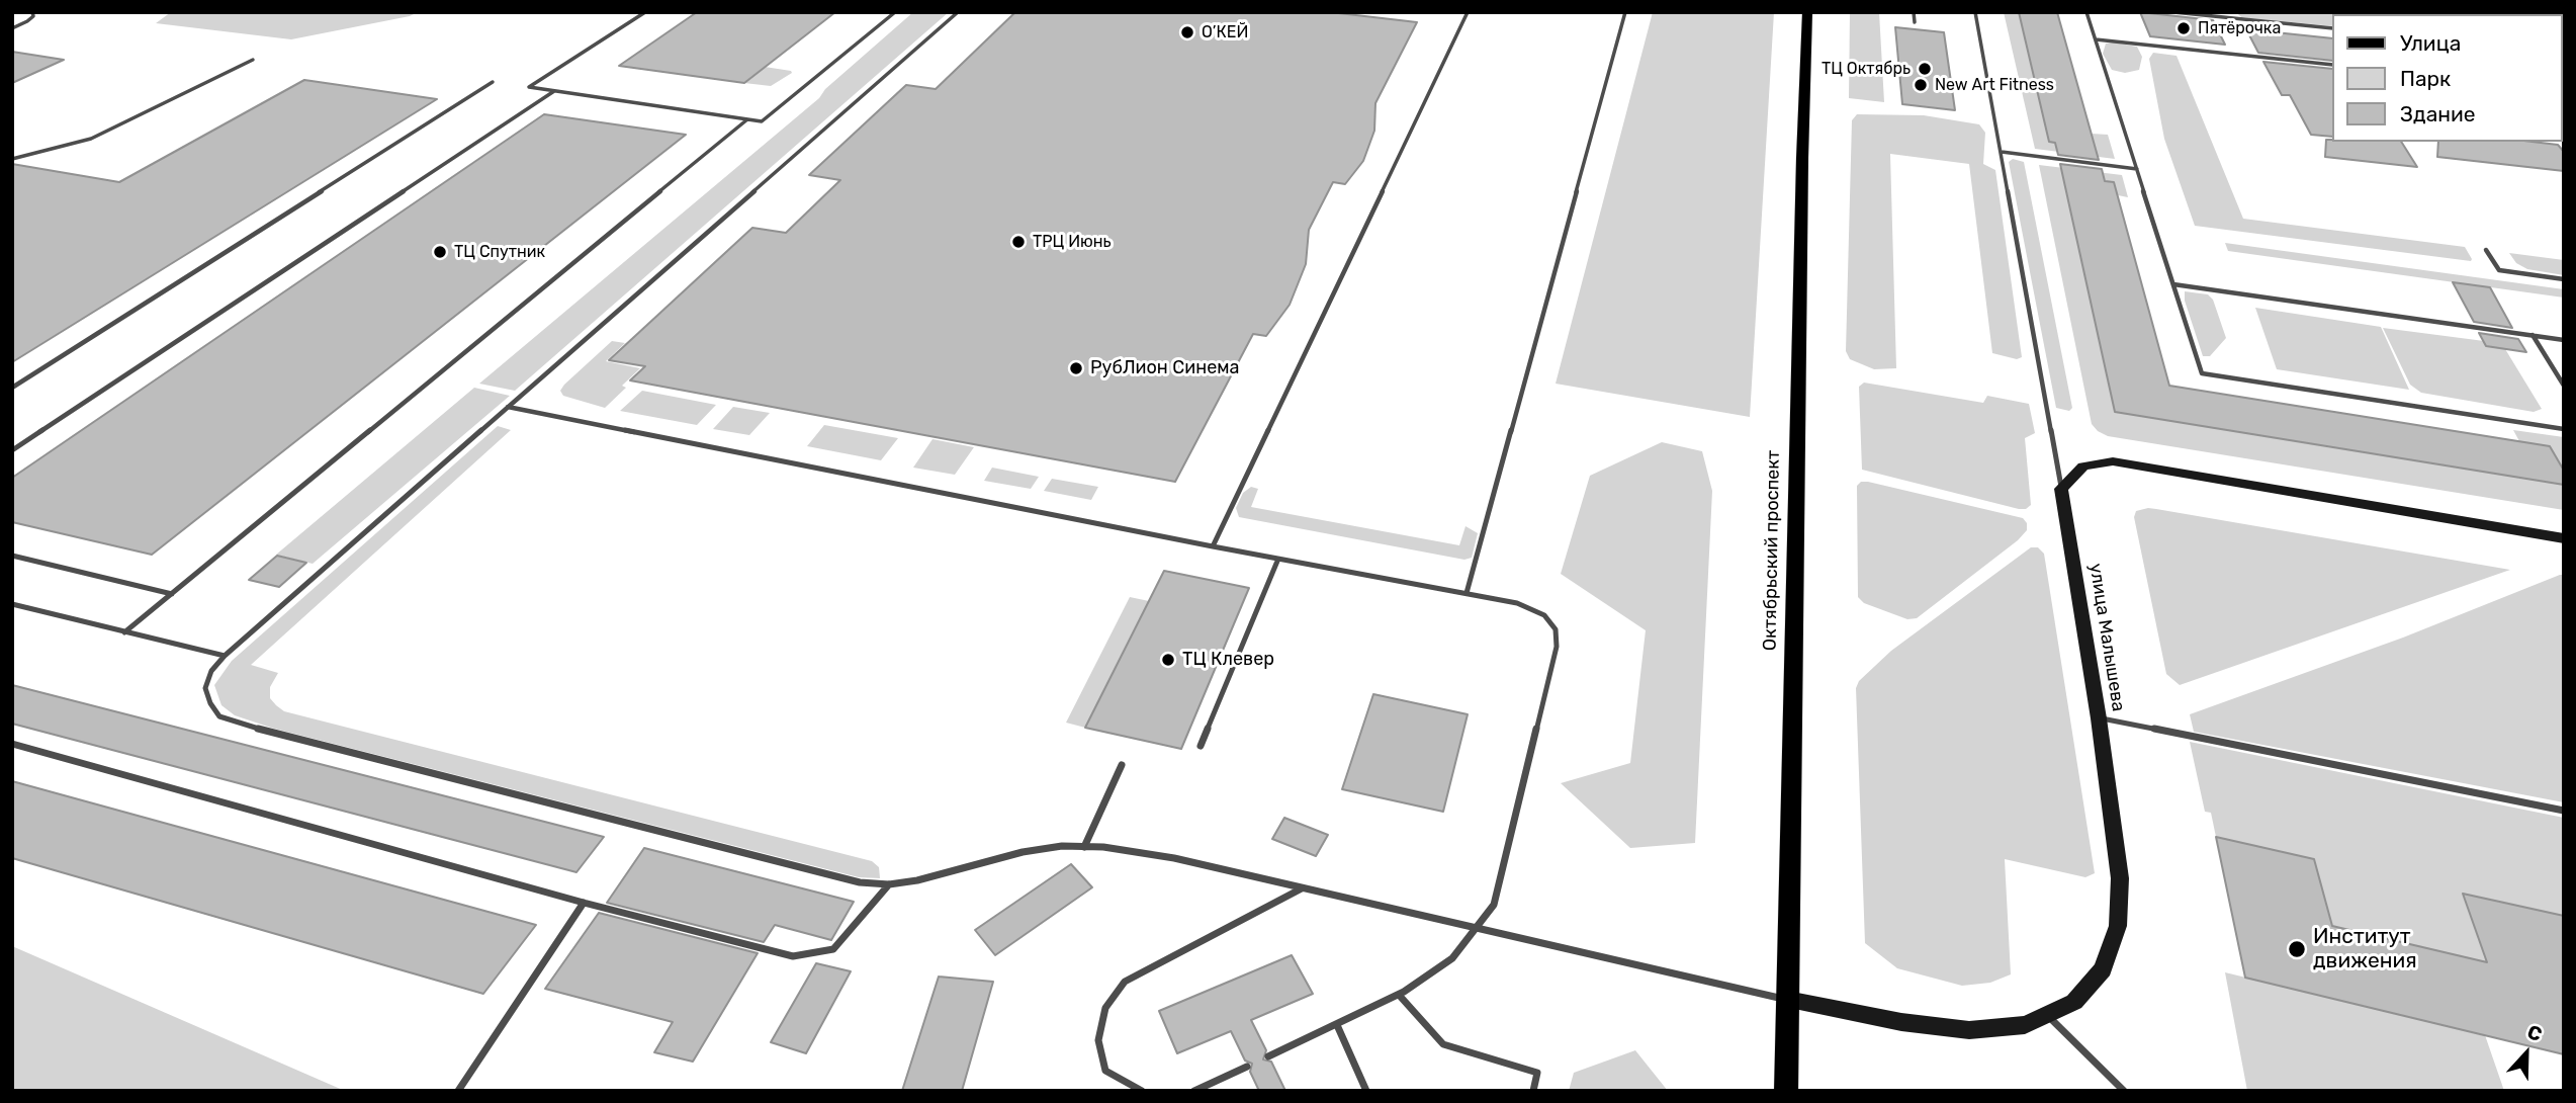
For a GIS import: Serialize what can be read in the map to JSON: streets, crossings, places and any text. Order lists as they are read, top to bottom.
{
  "streets": {
    "main road": ["Октябрьский проспект"],
    "street": ["улица Малышева"]
  },
  "crossings": [
    ["Октябрьский проспект", "улица Малышева"]
  ],
  "places": [
    "Пятёрочка",
    "О’КЕЙ",
    "ТЦ Октябрь",
    "New Art Fitness",
    "ТРЦ Июнь",
    "ТЦ Спутник",
    "РубЛион Синема",
    "ТЦ Клевер",
    "Институт движения"
  ],
  "legend": ["Улица", "Парк", "Здание"],
  "north": "top"
}
